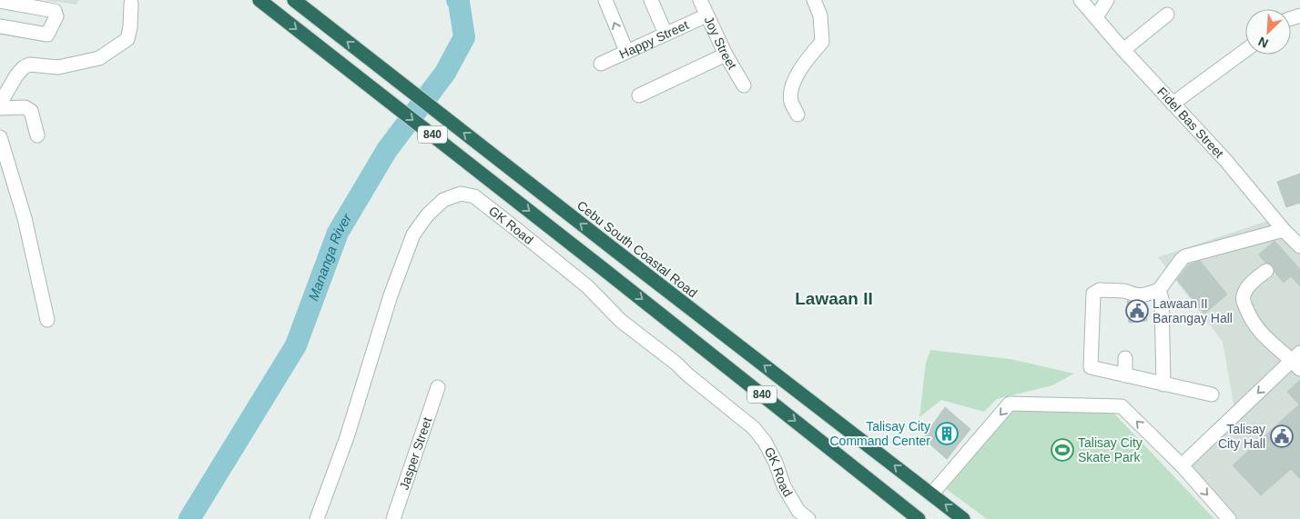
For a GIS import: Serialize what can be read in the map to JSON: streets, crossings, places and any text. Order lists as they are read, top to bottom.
{
  "streets": {
    "highway": ["840", "Cebu South Coastal Road"],
    "street": [
      "Happy Street",
      "Joy Street",
      "Fidel Bas Street",
      "GK Road",
      "Jasper Street"
    ]
  },
  "crossings": [
    ["Happy Street", "Joy Street"]
  ],
  "districts": ["Lawaan II"],
  "water": ["Mananga River"],
  "places": {
    "public building": ["Lawaan II Barangay Hall", "Talisay City Hall"],
    "building": ["Talisay City Command Center"],
    "sports": ["Talisay City Skate Park"]
  },
  "north": "bottom left"
}
